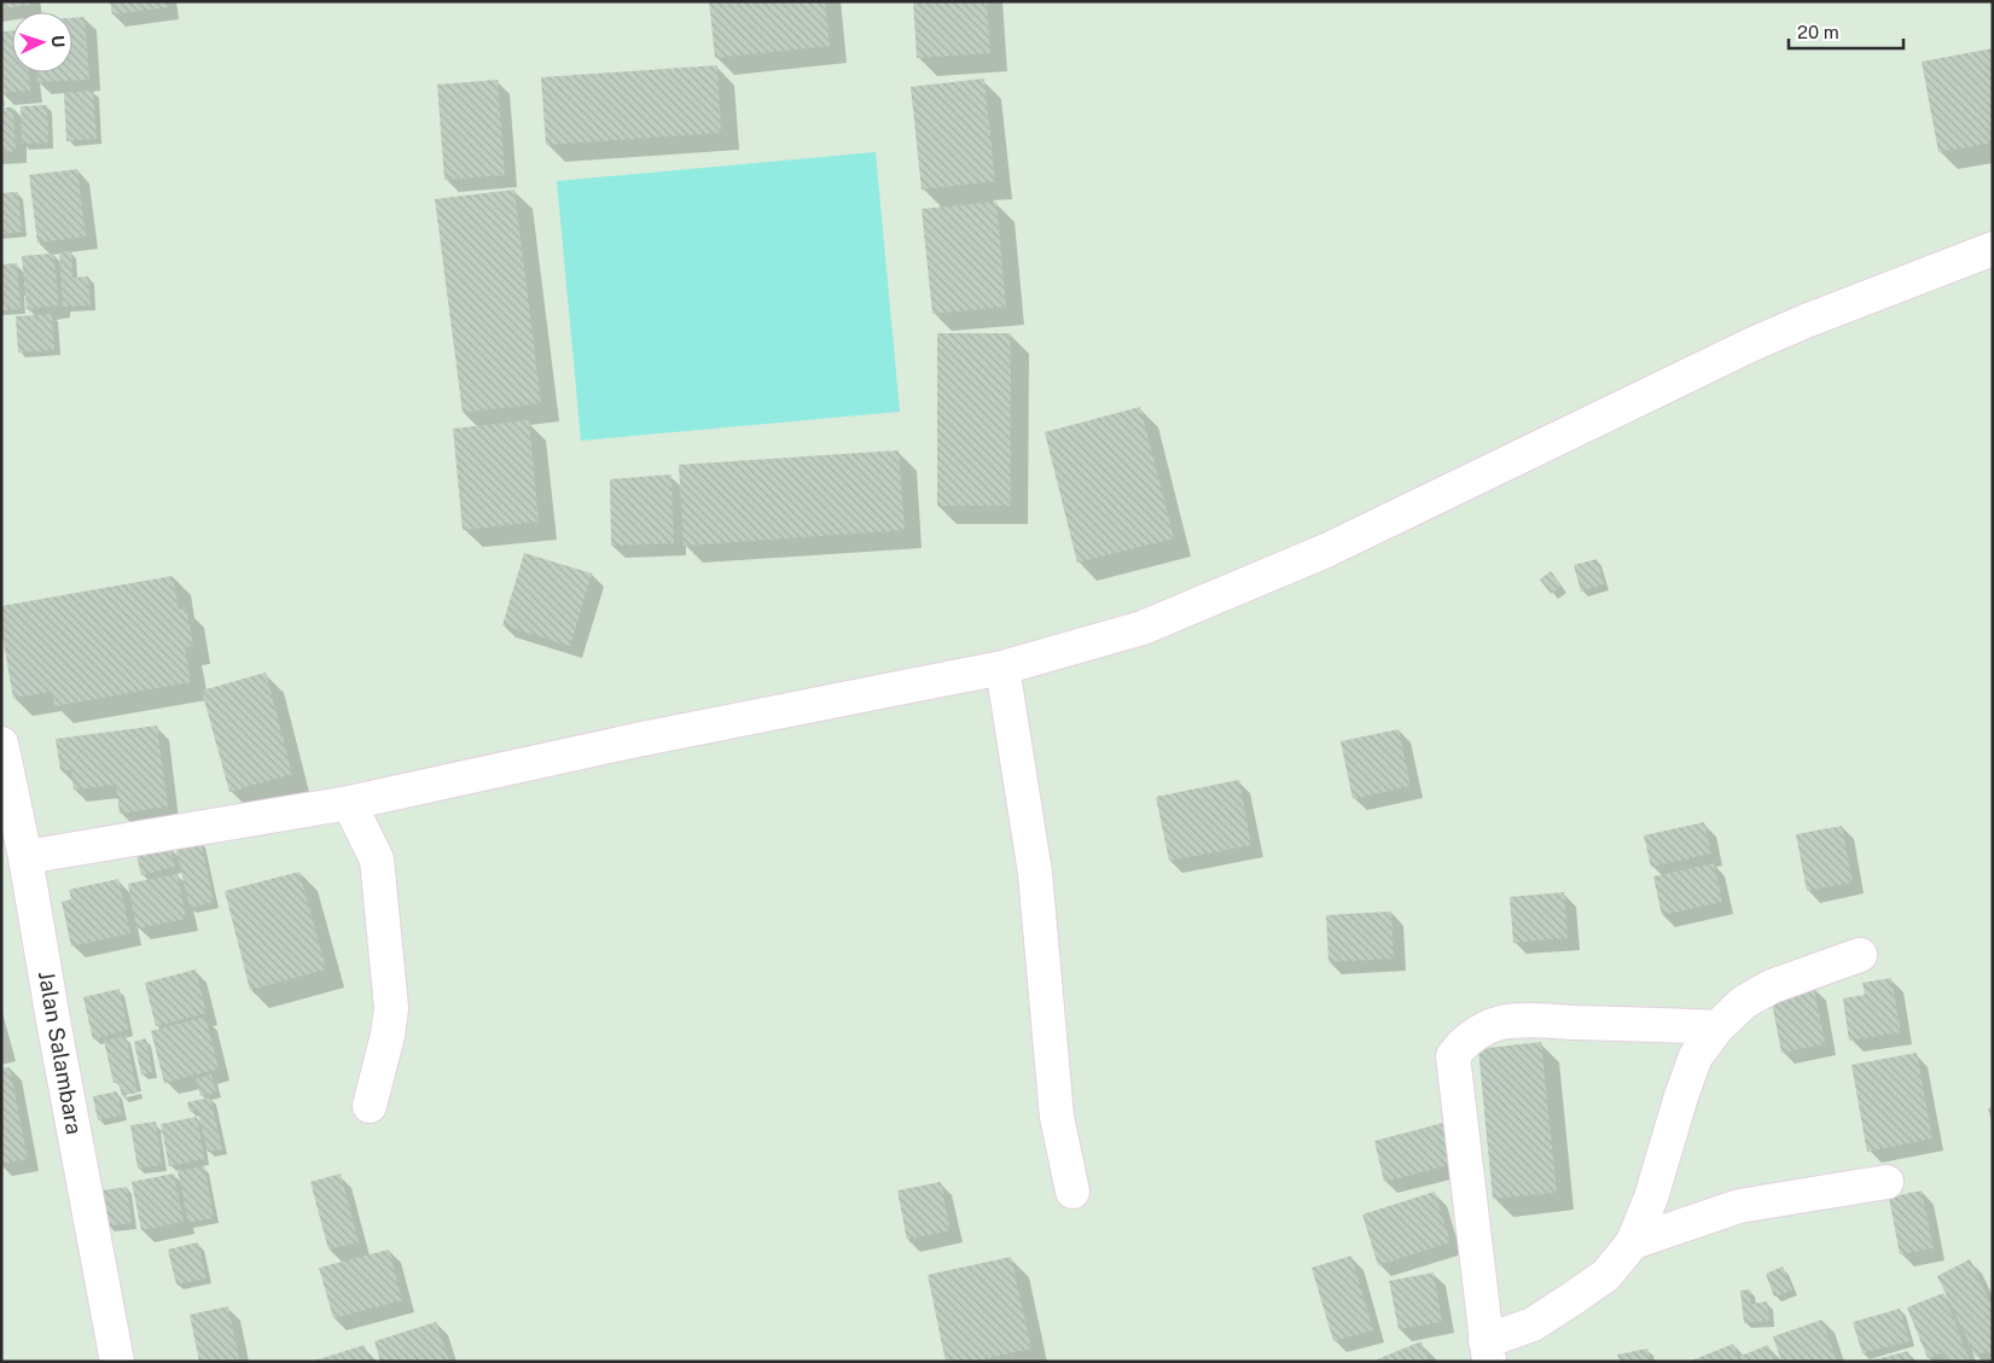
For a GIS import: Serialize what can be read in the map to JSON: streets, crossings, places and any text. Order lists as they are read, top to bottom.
{
  "streets": {
    "street": ["Jalan Salambara"]
  },
  "scale_bar": "20 m",
  "north": "right"
}
